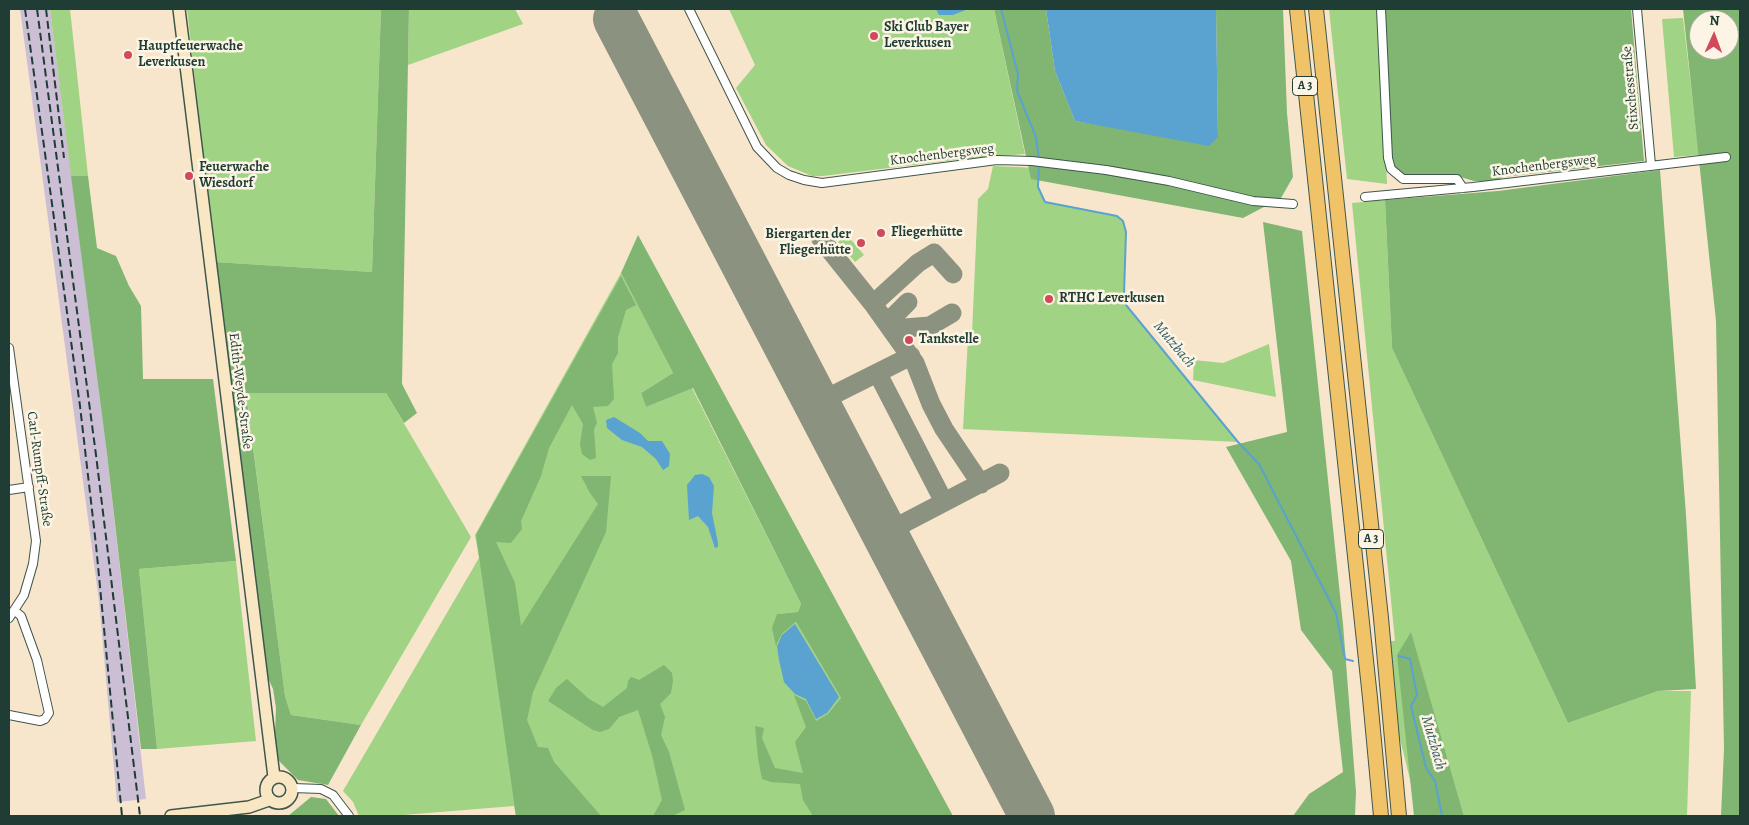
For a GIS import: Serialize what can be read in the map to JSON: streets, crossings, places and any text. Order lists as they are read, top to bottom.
{
  "streets": {
    "highway": ["A 3"],
    "street": [
      "Stixchesstraße",
      "Knochenbergsweg",
      "Edith-Weyde-Straße",
      "Carl-Rumpff-Straße"
    ]
  },
  "crossings": [
    ["Stixchesstraße", "Knochenbergsweg"]
  ],
  "water": ["Mutzbach"],
  "places": [
    "Ski Club Bayer Leverkusen",
    "Hauptfeuerwache Leverkusen",
    "Feuerwache Wiesdorf",
    "Fliegerhütte",
    "Biergarten der Fliegerhütte",
    "RTHC Leverkusen",
    "Tankstelle"
  ],
  "north": "top"
}
